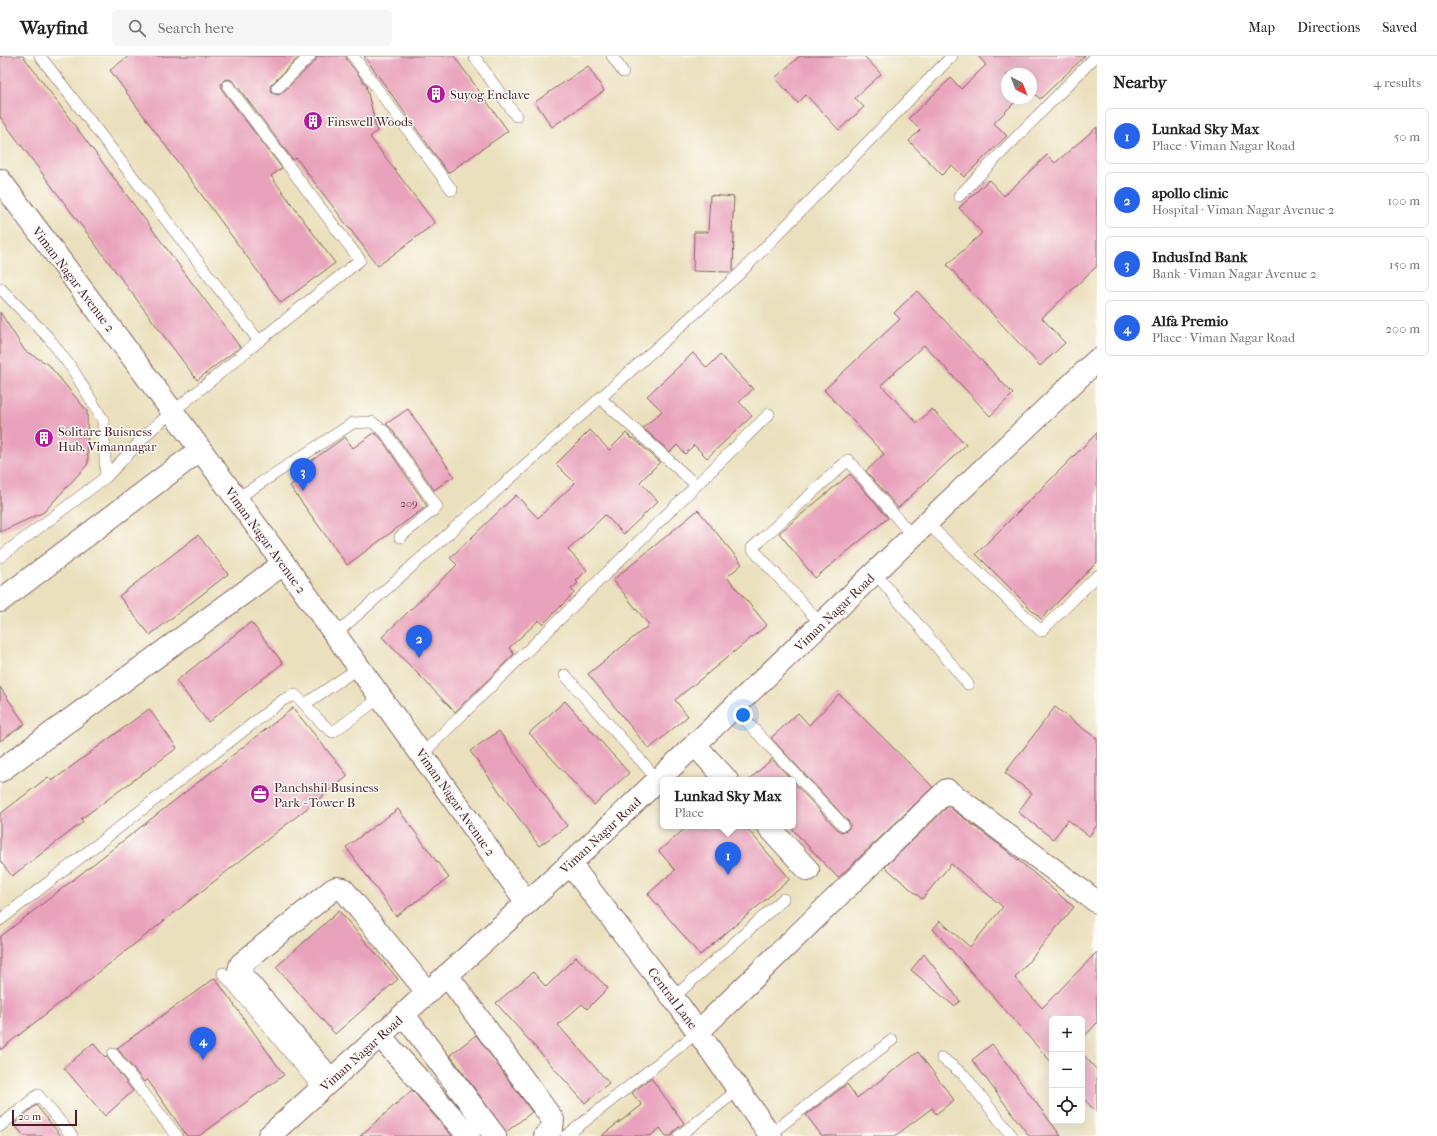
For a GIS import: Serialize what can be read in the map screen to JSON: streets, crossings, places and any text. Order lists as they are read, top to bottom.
{
  "streets": {
    "street": ["Viman Nagar Avenue 2", "Viman Nagar Road", "Central Lane"]
  },
  "crossings": [
    ["Viman Nagar Avenue 2", "Viman Nagar Road"],
    ["Viman Nagar Road", "Central Lane"]
  ],
  "places": {
    "building": ["Suyog Enclave", "Finswell Woods", "Solitare Buisness Hub, Vimannagar"],
    "office": ["Panchshil Business Park - Tower B"]
  },
  "house_numbers": ["209"],
  "scale_bar": "20 m",
  "north": "bottom right",
  "page": {
    "header": "Wayfind",
    "search": "Search here",
    "nav": ["Map", "Directions", "Saved"],
    "heading": ["Nearby", "4 results"],
    "list": [
      {
        "mark": "1",
        "name": "Lunkad Sky Max",
        "note": "Place · Viman Nagar Road",
        "value": "50 m"
      },
      {
        "mark": "2",
        "name": "apollo clinic",
        "note": "Hospital · Viman Nagar Avenue 2",
        "value": "100 m"
      },
      {
        "mark": "3",
        "name": "IndusInd Bank",
        "note": "Bank · Viman Nagar Avenue 2",
        "value": "150 m"
      },
      {
        "mark": "4",
        "name": "Alfa Premio",
        "note": "Place · Viman Nagar Road",
        "value": "200 m"
      }
    ],
    "pins": [
      "3",
      "2",
      "1",
      "4"
    ],
    "popup": ["Lunkad Sky Max", "Place"],
    "map_buttons": ["+", "−"],
    "scale": "20 m"
  }
}
